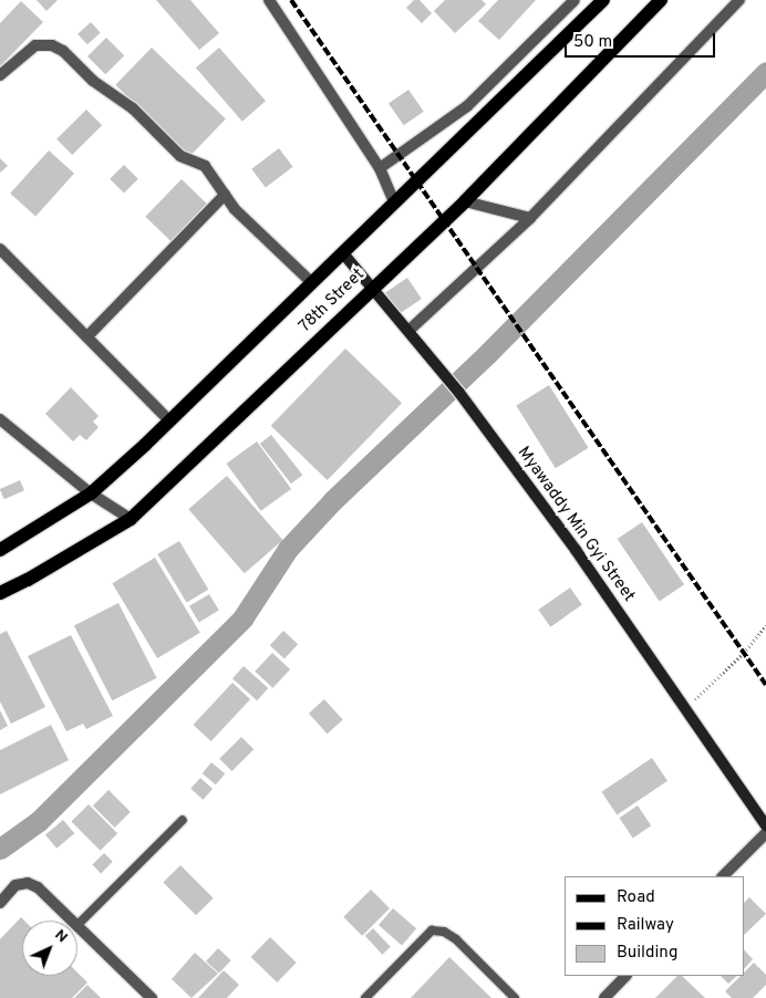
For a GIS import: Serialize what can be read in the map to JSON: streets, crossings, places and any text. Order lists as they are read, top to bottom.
{
  "streets": {
    "main road": ["78th Street", "Myawaddy Min Gyi Street"]
  },
  "crossings": [
    ["78th Street", "Myawaddy Min Gyi Street"]
  ],
  "legend": ["Road", "Railway", "Building"],
  "scale_bar": "50 m",
  "north": "top right"
}
